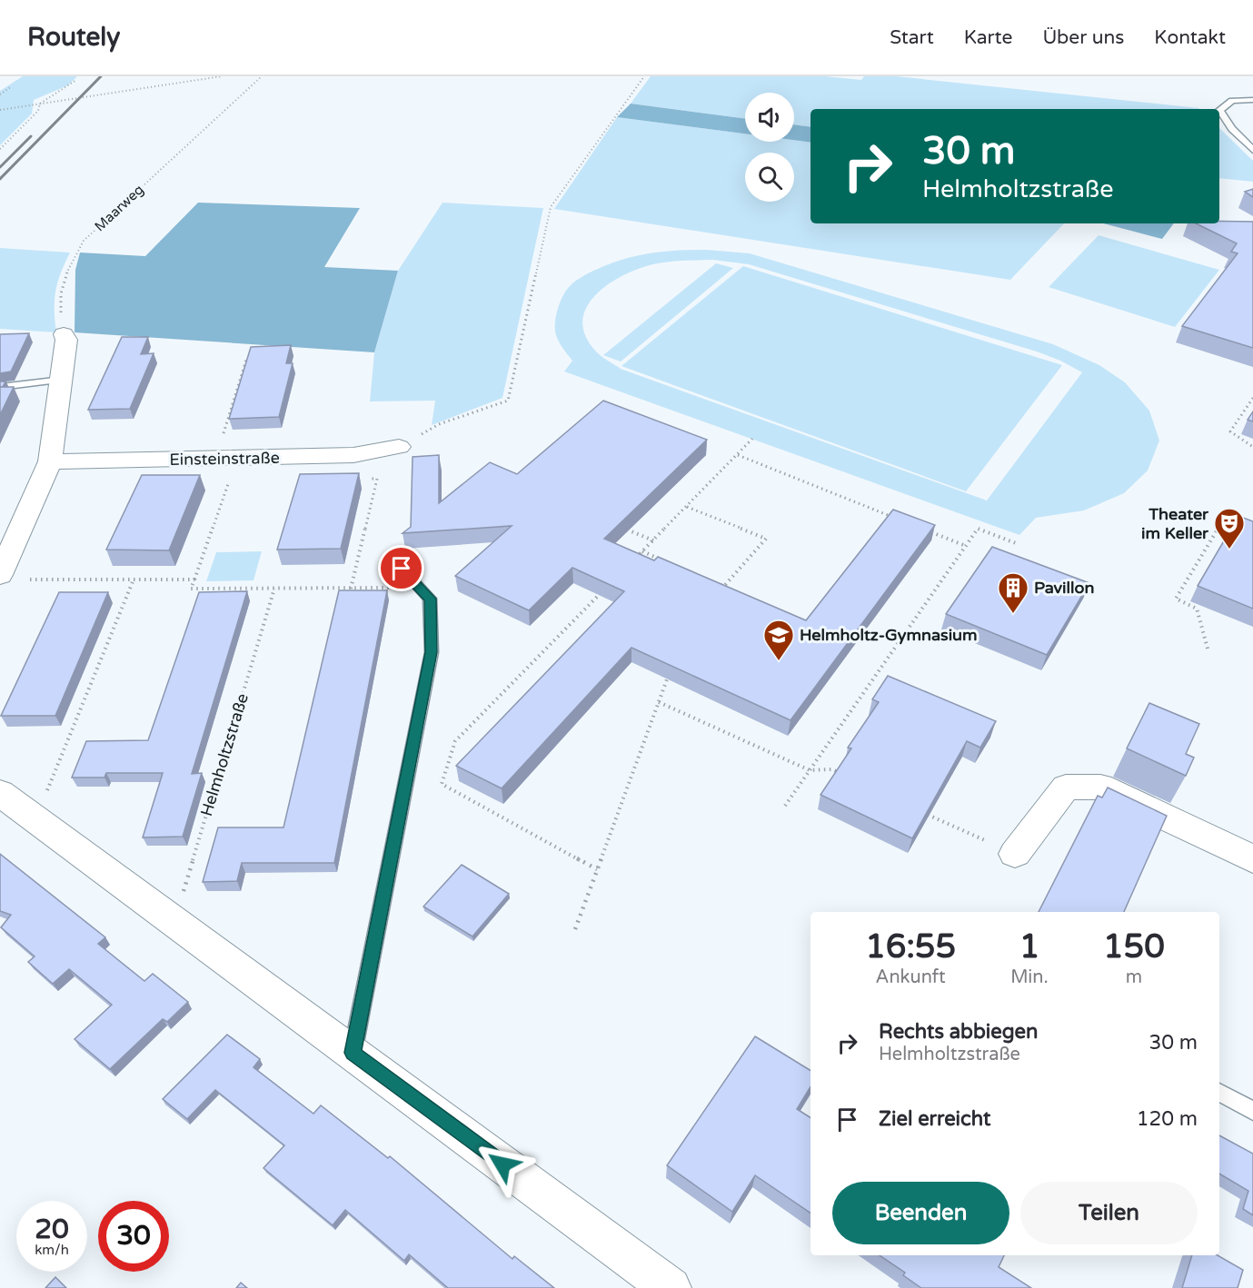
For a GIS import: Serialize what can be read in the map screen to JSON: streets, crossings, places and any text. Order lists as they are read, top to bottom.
{
  "streets": {
    "street": ["Einsteinstraße"],
    "path": ["Maarweg", "Helmholtzstraße"]
  },
  "places": {
    "theatre": ["Theater im Keller"],
    "building": ["Pavillon"],
    "school or university": ["Helmholtz-Gymnasium"]
  },
  "page": {
    "header": "Routely",
    "nav": [
      "Start",
      "Karte",
      "Über uns",
      "Kontakt"
    ],
    "turn": ["30 m", "Helmholtzstraße"],
    "eta": [
      "16:55",
      "Ankunft",
      "1",
      "Min.",
      "150",
      "m"
    ],
    "list": [
      {
        "name": "Rechts abbiegen",
        "note": "Helmholtzstraße",
        "value": "30 m"
      },
      {
        "name": "Ziel erreicht",
        "value": "120 m"
      }
    ],
    "buttons": ["Beenden", "Teilen"],
    "speed": "20 km/h",
    "limit": "30"
  }
}
